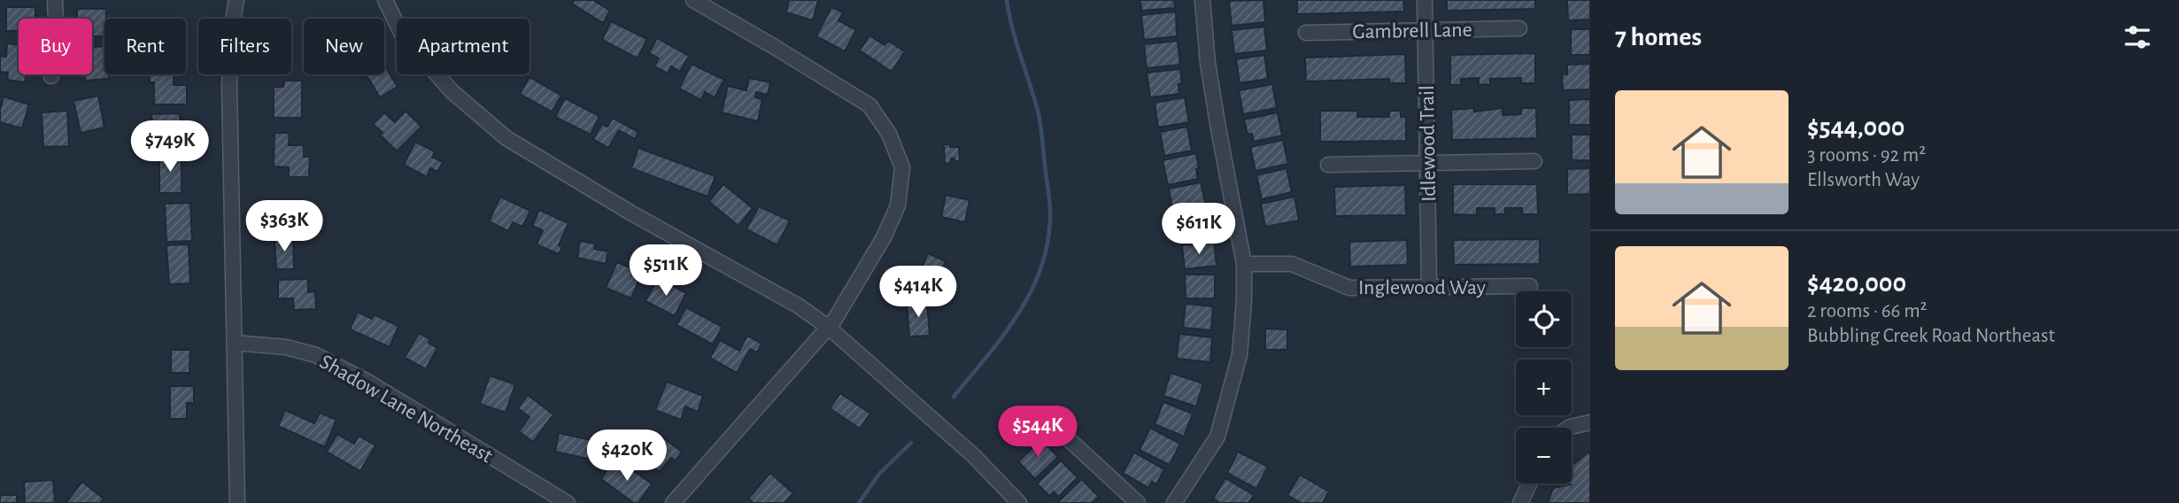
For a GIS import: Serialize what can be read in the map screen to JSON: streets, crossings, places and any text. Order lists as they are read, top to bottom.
{
  "streets": {
    "street": [
      "Gambrell Lane",
      "Idlewood Trail",
      "Inglewood Way",
      "Shadow Lane Northeast"
    ]
  },
  "crossings": [
    ["Gambrell Lane", "Idlewood Trail"],
    ["Idlewood Trail", "Inglewood Way"]
  ],
  "page": {
    "heading": "7 homes",
    "chip": [
      "Buy",
      "Rent",
      "Filters",
      "New",
      "Apartment"
    ],
    "list": [
      {
        "name": "$544,000",
        "note": "3 rooms · 92 m² · Ellsworth Way"
      },
      {
        "name": "$420,000",
        "note": "2 rooms · 66 m² · Bubbling Creek Road Northeast"
      }
    ],
    "price": [
      "$749K",
      "$363K",
      "$611K",
      "$511K",
      "$414K",
      "$544K",
      "$420K"
    ],
    "map_buttons": ["+", "−"]
  }
}
